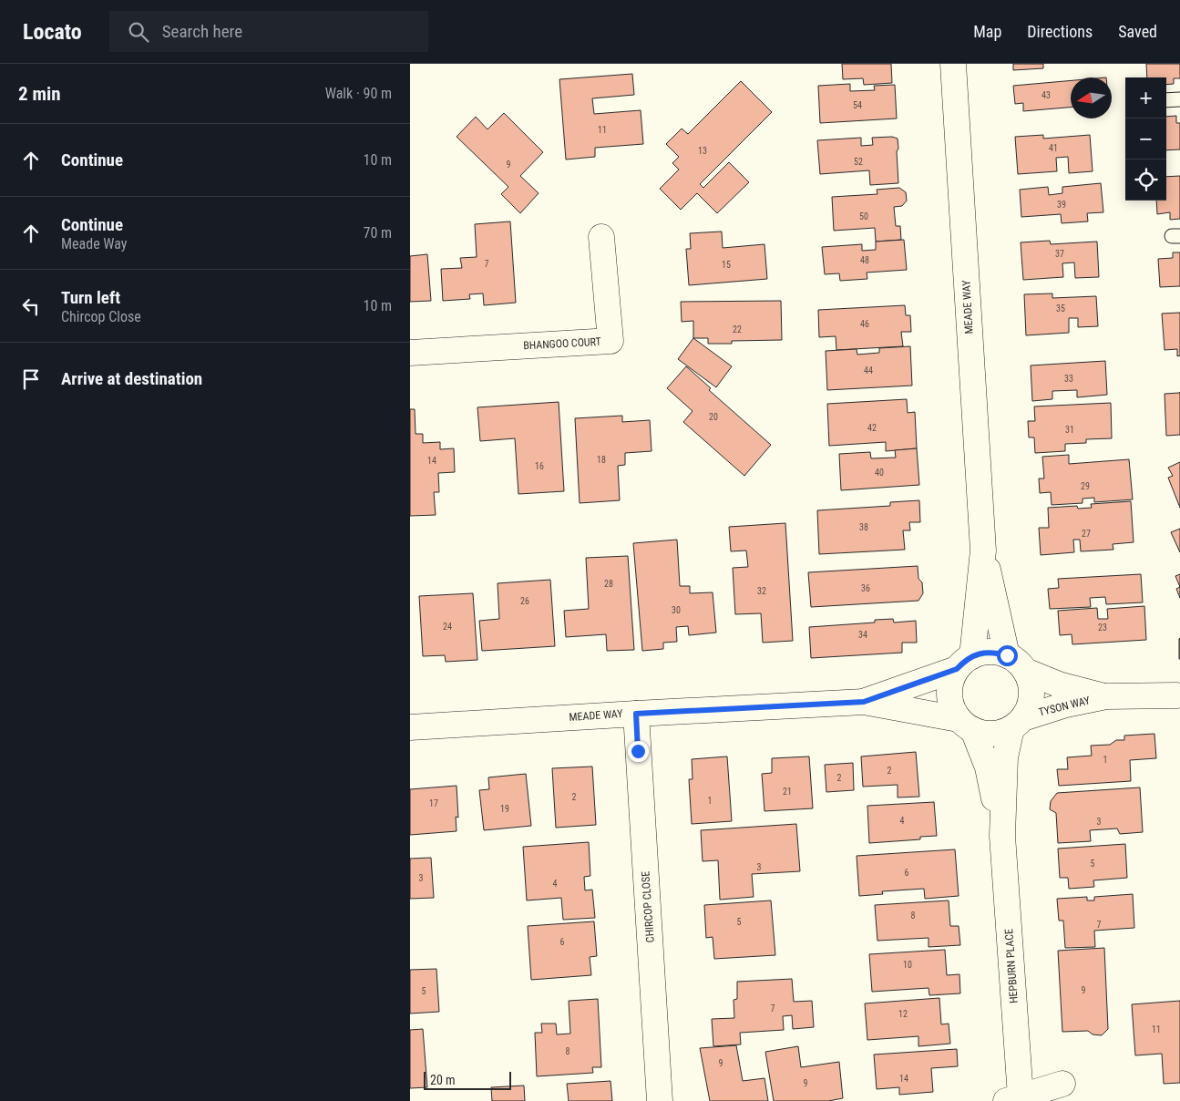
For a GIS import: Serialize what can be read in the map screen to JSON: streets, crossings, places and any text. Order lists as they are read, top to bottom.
{
  "streets": {
    "street": [
      "MEADE WAY",
      "BHANGOO COURT",
      "TYSON WAY",
      "CHIRCOP CLOSE",
      "HEPBURN PLACE"
    ]
  },
  "crossings": [
    ["MEADE WAY", "TYSON WAY"],
    ["MEADE WAY", "CHIRCOP CLOSE"],
    ["MEADE WAY", "HEPBURN PLACE"],
    ["TYSON WAY", "HEPBURN PLACE"]
  ],
  "house_numbers": [
    "43",
    "54",
    "11",
    "41",
    "13",
    "52",
    "9",
    "39",
    "50",
    "37",
    "48",
    "7",
    "15",
    "35",
    "46",
    "22",
    "44",
    "33",
    "20",
    "42",
    "31",
    "18",
    "14",
    "16",
    "40",
    "29",
    "38",
    "27",
    "28",
    "36",
    "32",
    "26",
    "30",
    "24",
    "23",
    "34",
    "1",
    "2",
    "2",
    "21",
    "2",
    "1",
    "17",
    "19",
    "4",
    "3",
    "5",
    "3",
    "6",
    "3",
    "4",
    "8",
    "5",
    "7",
    "6",
    "10",
    "9",
    "5",
    "7",
    "12",
    "11",
    "8",
    "9",
    "14",
    "9"
  ],
  "scale_bar": "20 m",
  "north": "left",
  "page": {
    "header": "Locato",
    "search": "Search here",
    "nav": ["Map", "Directions", "Saved"],
    "heading": ["2 min", "Walk · 90 m"],
    "map_buttons": ["+", "−"],
    "list": [
      ["Continue", "10 m"],
      ["Continue", "Meade Way", "70 m"],
      ["Turn left", "Chircop Close", "10 m"],
      "Arrive at destination"
    ],
    "scale": "20 m"
  }
}
